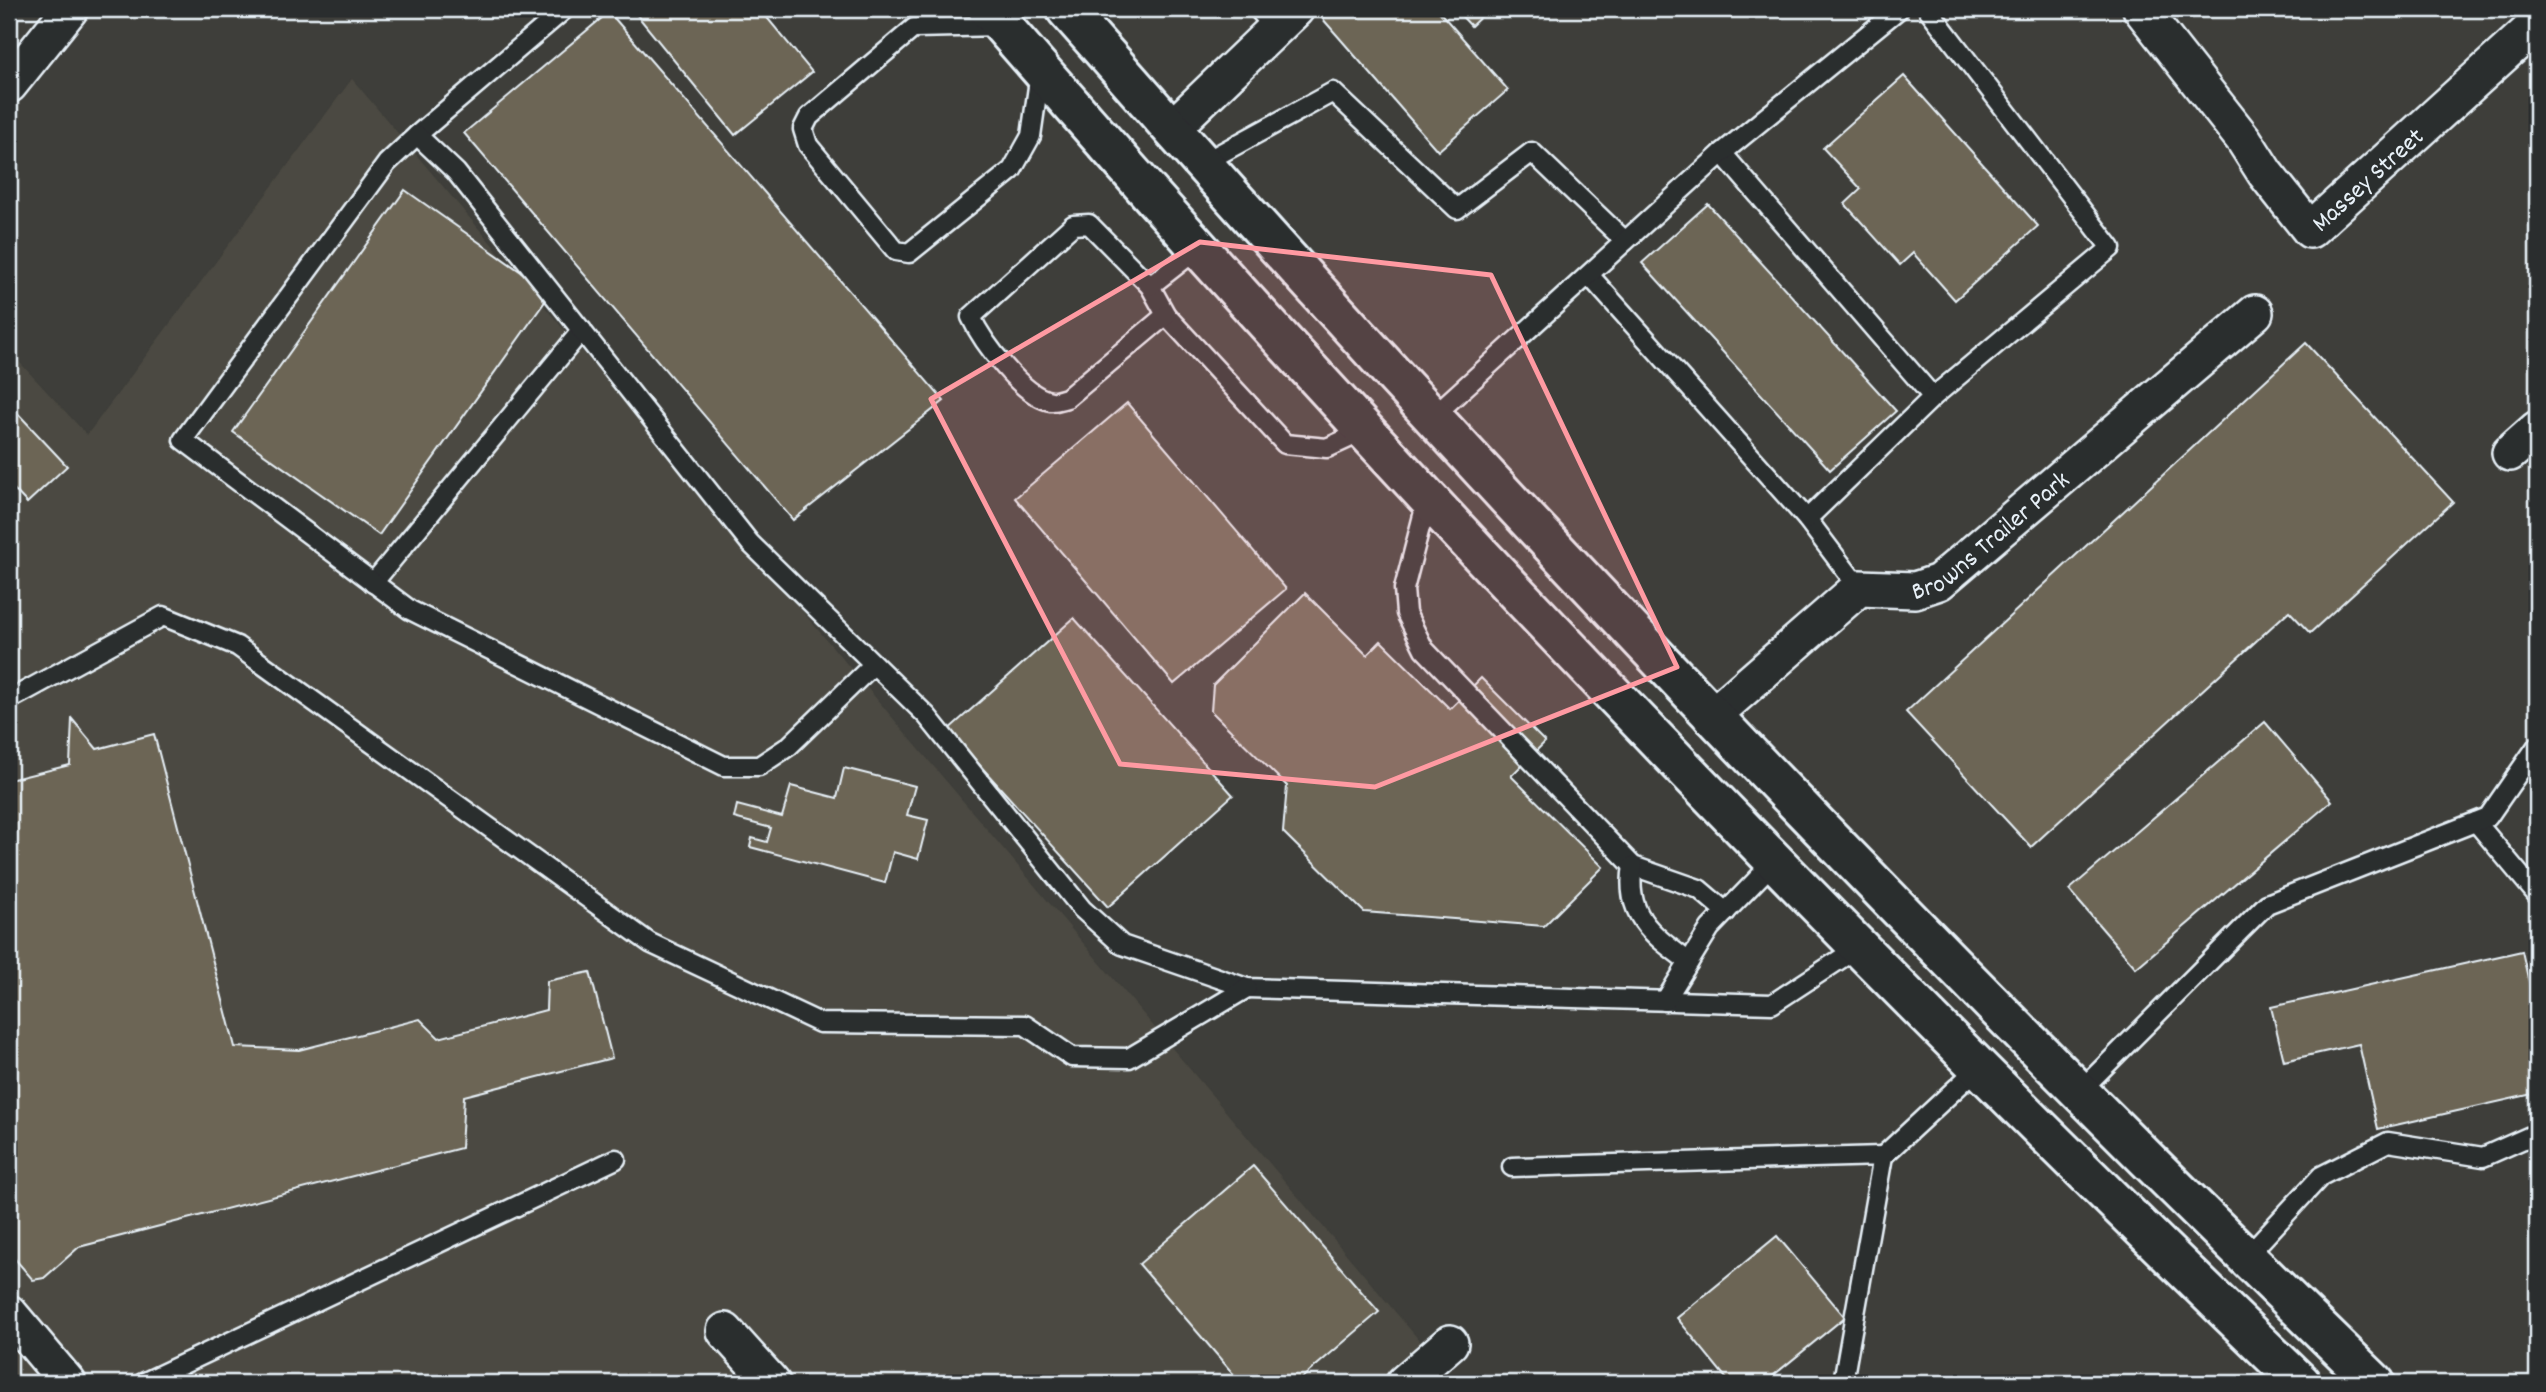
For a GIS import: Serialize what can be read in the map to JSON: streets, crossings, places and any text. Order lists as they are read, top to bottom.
{
  "streets": {
    "street": ["Massey Street", "Browns Trailer Park"]
  }
}
